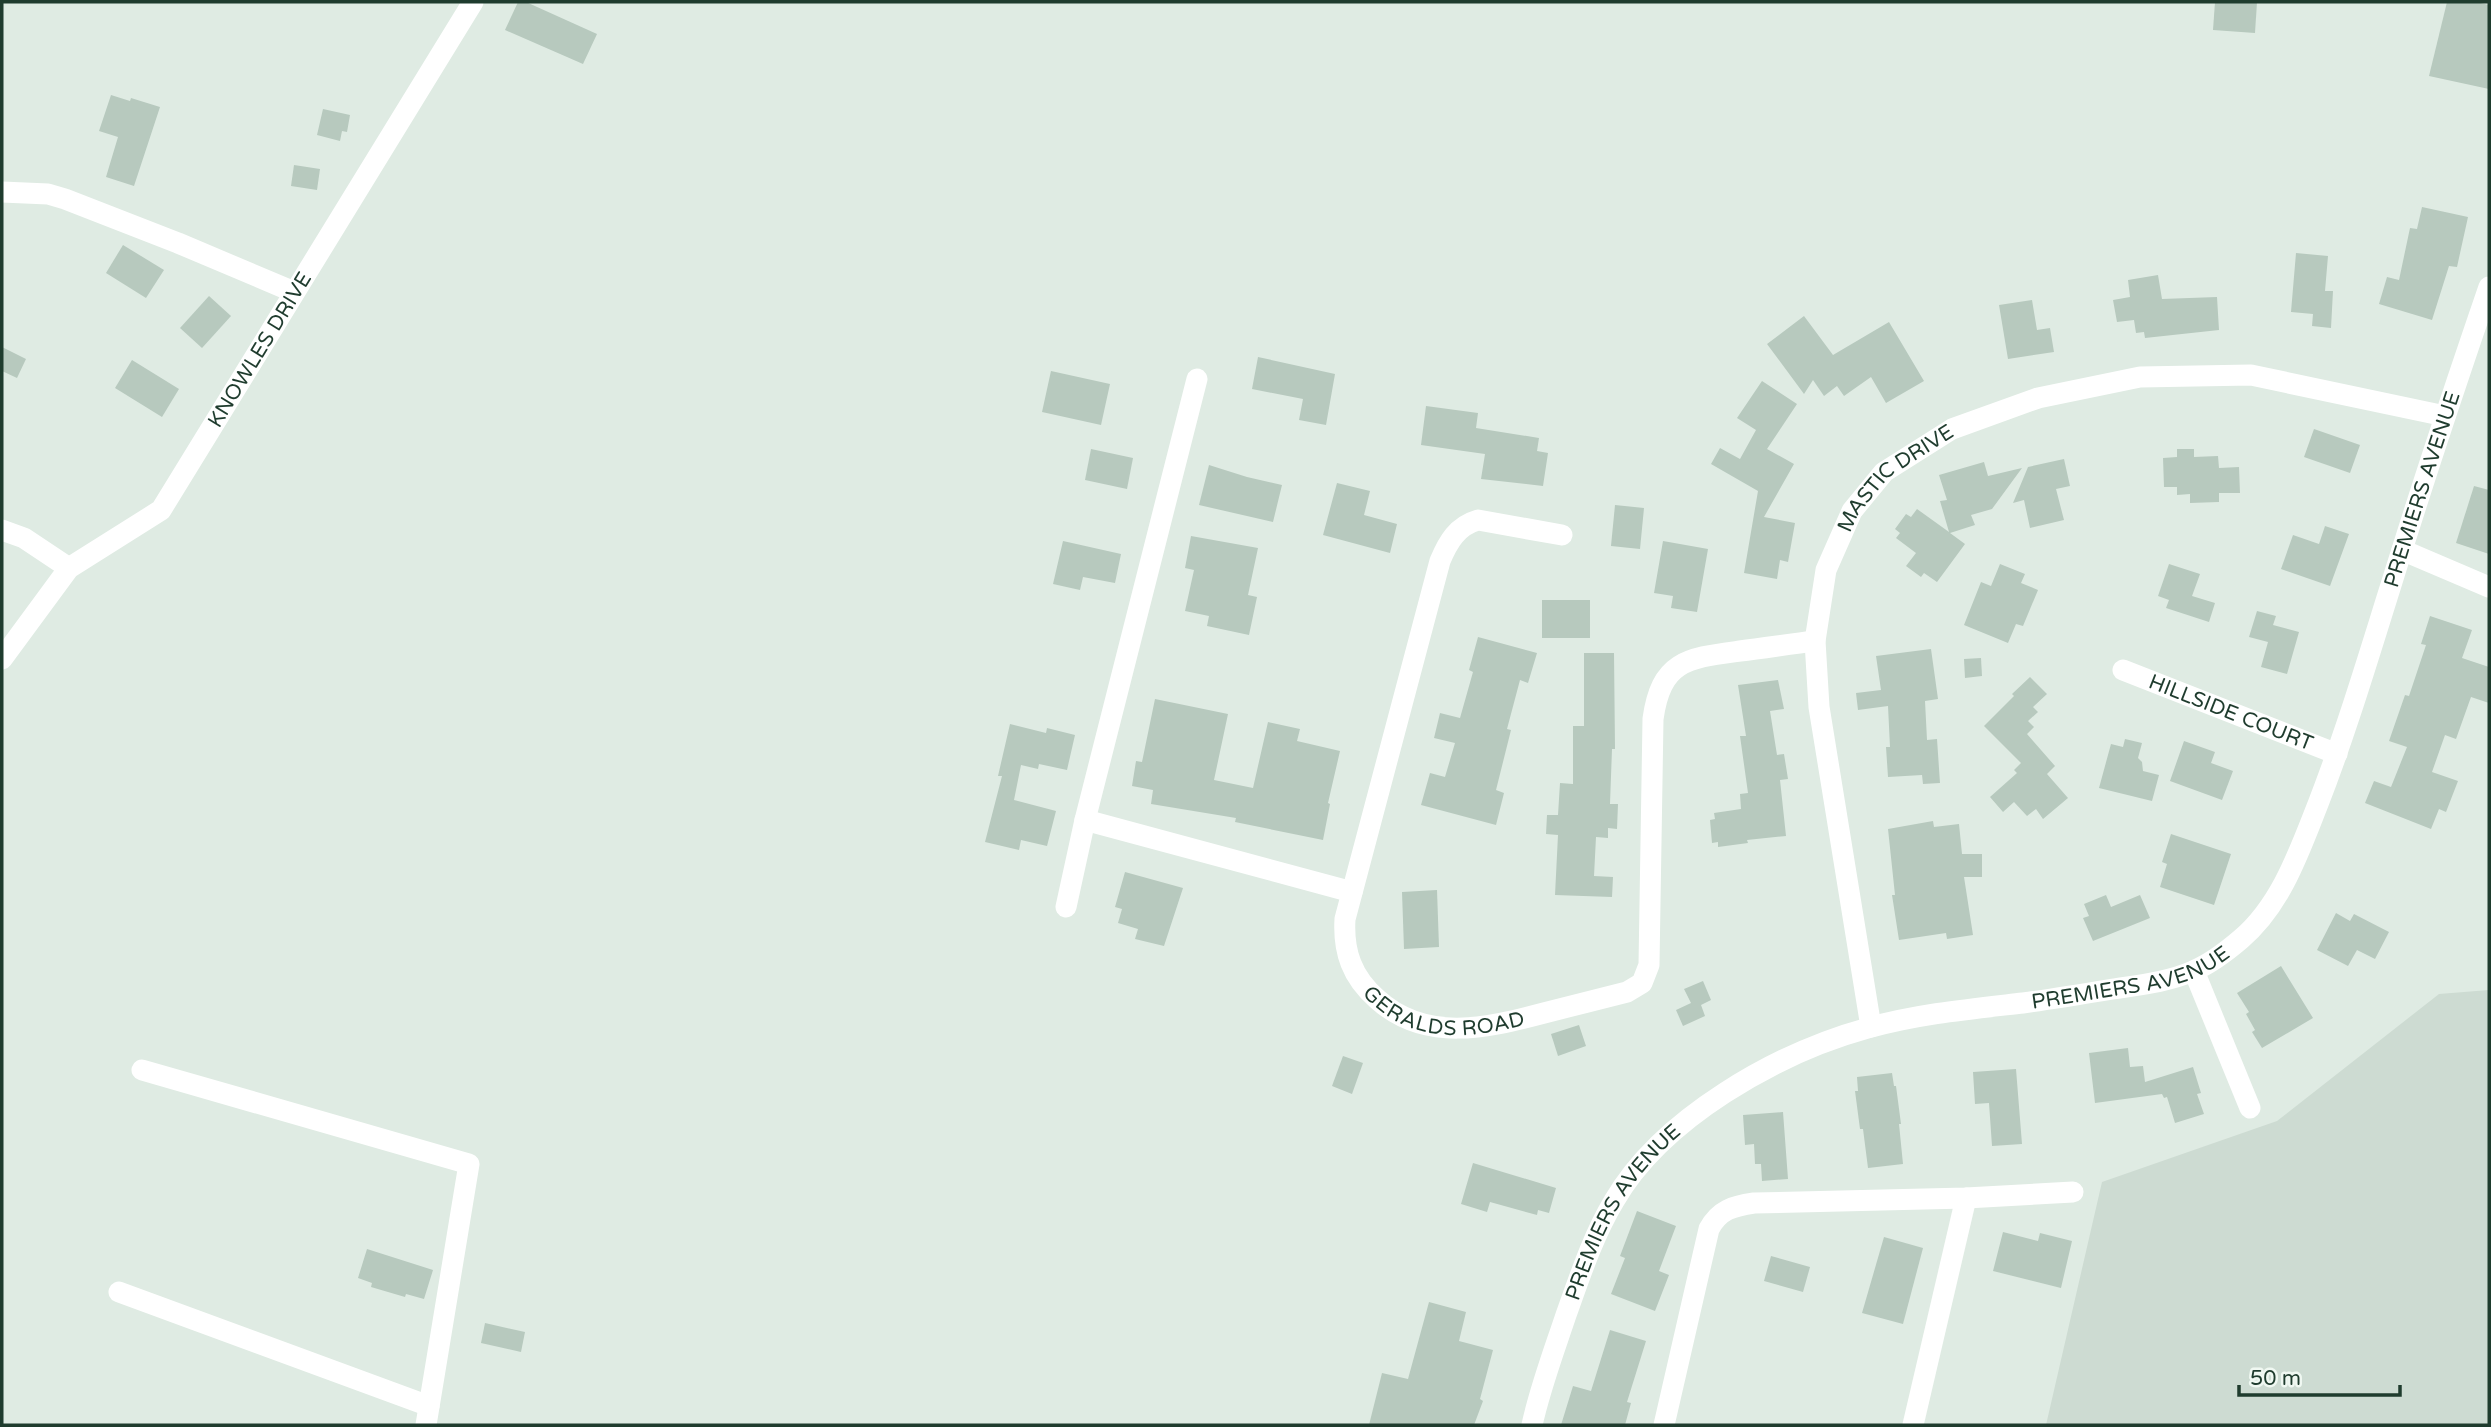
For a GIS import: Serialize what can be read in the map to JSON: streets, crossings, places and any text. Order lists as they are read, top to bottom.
{
  "streets": {
    "street": [
      "KNOWLES DRIVE",
      "MASTIC DRIVE",
      "PREMIERS AVENUE",
      "HILLSIDE COURT",
      "GERALDS ROAD"
    ]
  },
  "crossings": [
    ["MASTIC DRIVE", "PREMIERS AVENUE"],
    ["MASTIC DRIVE", "GERALDS ROAD"],
    ["PREMIERS AVENUE", "HILLSIDE COURT"]
  ],
  "scale_bar": "50 m"
}
